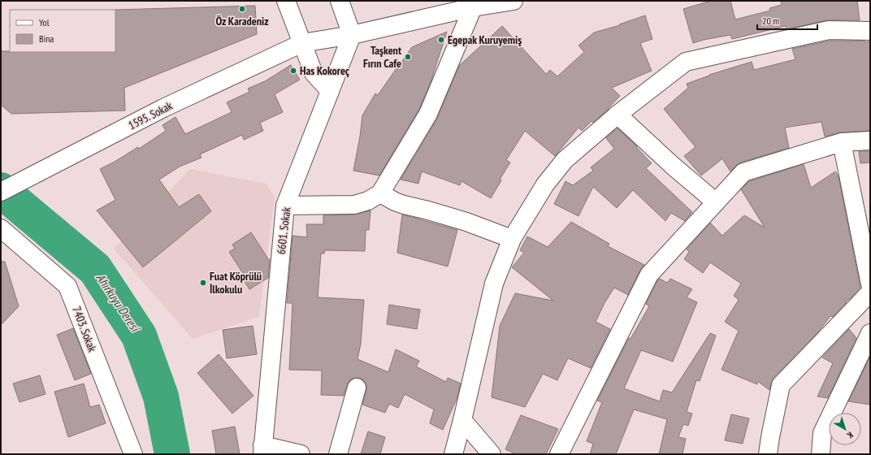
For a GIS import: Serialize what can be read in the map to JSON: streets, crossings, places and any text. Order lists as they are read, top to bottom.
{
  "streets": {
    "street": ["1595. Sokak", "6601. Sokak", "7403. Sokak"]
  },
  "crossings": [
    ["1595. Sokak", "6601. Sokak"]
  ],
  "water": ["Ahırkuyu Deresi"],
  "places": [
    "Öz Karadeniz",
    "Egepak Kuruyemiş",
    "Taşkent Fırın Cafe",
    "Has Kokoreç",
    "Fuat Köprülü İlkokulu"
  ],
  "legend": ["Yol", "Bina"],
  "scale_bar": "20 m",
  "north": "bottom right"
}
